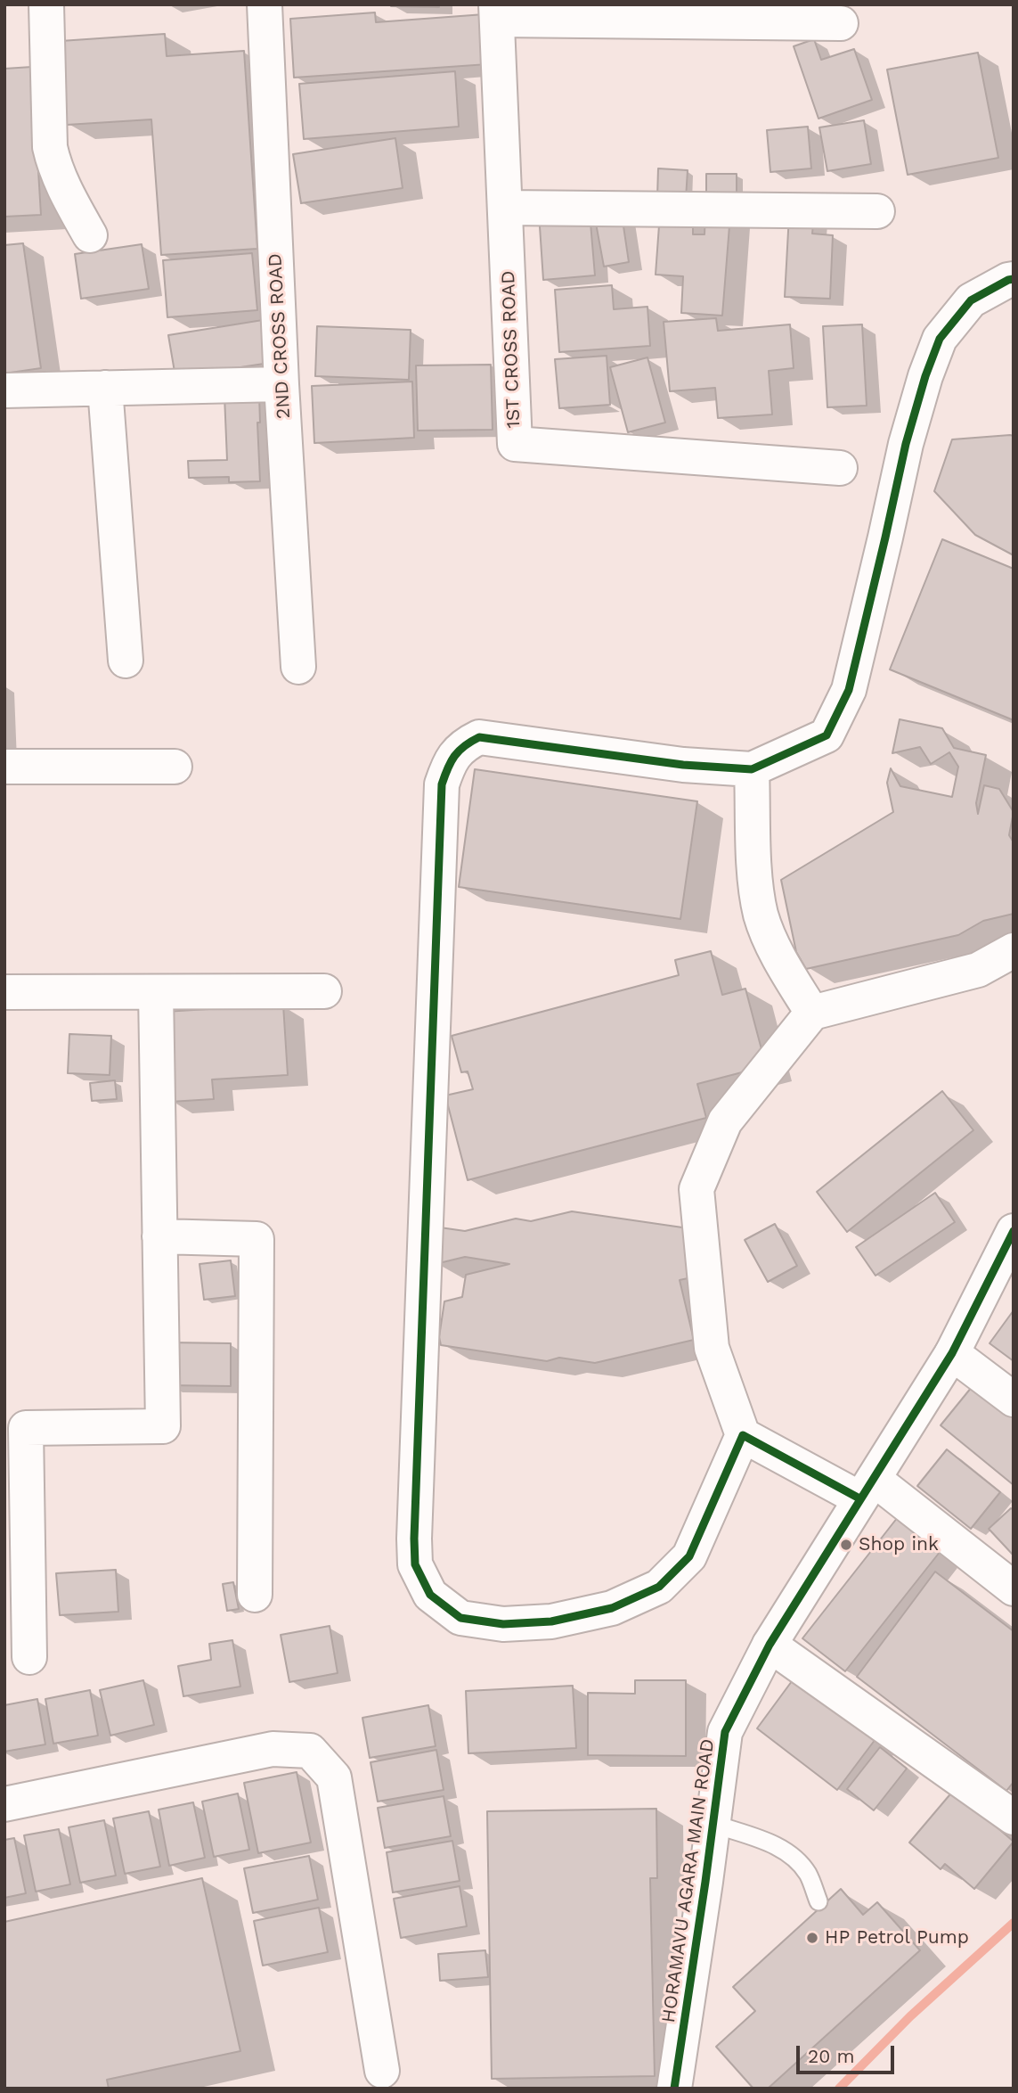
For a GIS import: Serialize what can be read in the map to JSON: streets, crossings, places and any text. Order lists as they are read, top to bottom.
{
  "streets": {
    "street": ["2ND CROSS ROAD", "1ST CROSS ROAD", "HORAMAVU AGARA MAIN ROAD"]
  },
  "places": ["Shop ink", "HP Petrol Pump"],
  "scale_bar": "20 m"
}
